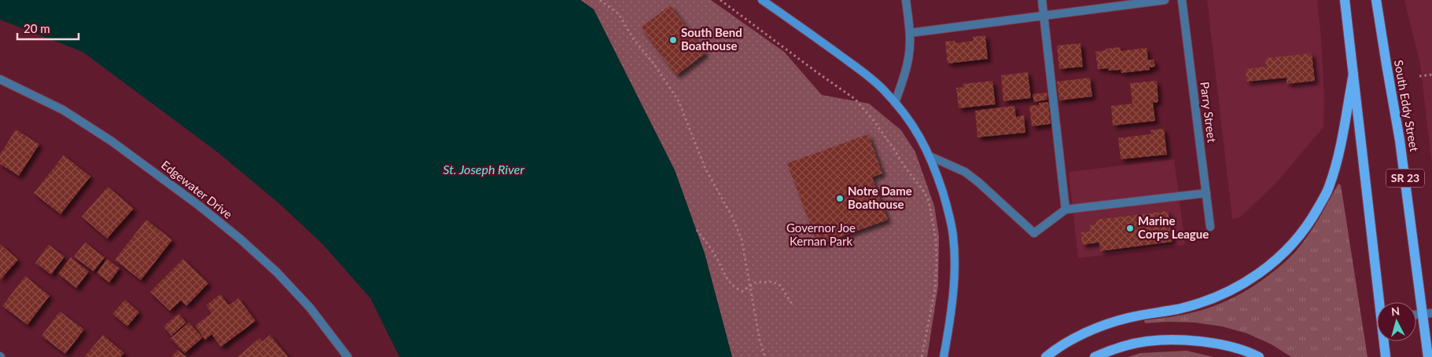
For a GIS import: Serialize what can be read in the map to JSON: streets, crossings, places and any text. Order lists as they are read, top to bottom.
{
  "streets": {
    "main road": ["South Eddy Street", "SR 23"],
    "street": ["Parry Street", "Edgewater Drive"]
  },
  "water": ["St. Joseph River"],
  "parks": ["Governor Joe Kernan Park"],
  "places": ["South Bend Boathouse", "Notre Dame Boathouse", "Marine Corps League"],
  "scale_bar": "20 m",
  "north": "top"
}
